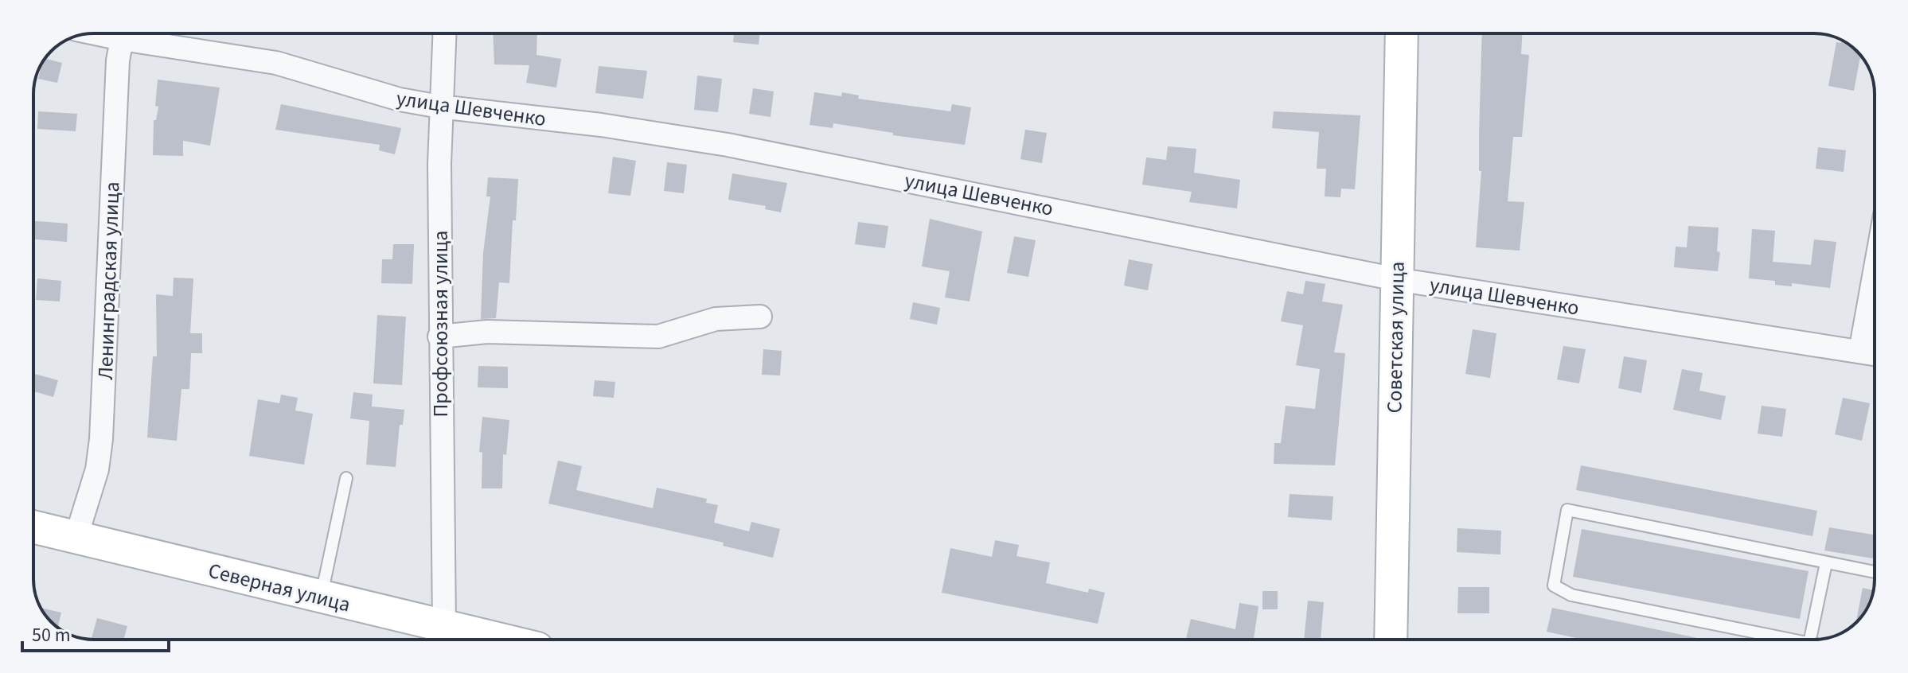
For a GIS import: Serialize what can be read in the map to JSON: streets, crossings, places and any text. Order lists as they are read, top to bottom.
{
  "streets": {
    "street": [
      "улица Шевченко",
      "Ленинградская улица",
      "Профсоюзная улица",
      "Советская улица",
      "Северная улица"
    ]
  },
  "crossings": [
    ["улица Шевченко", "Профсоюзная улица"],
    ["улица Шевченко", "Советская улица"],
    ["Ленинградская улица", "Северная улица"],
    ["Профсоюзная улица", "Северная улица"]
  ],
  "scale_bar": "50 m"
}
